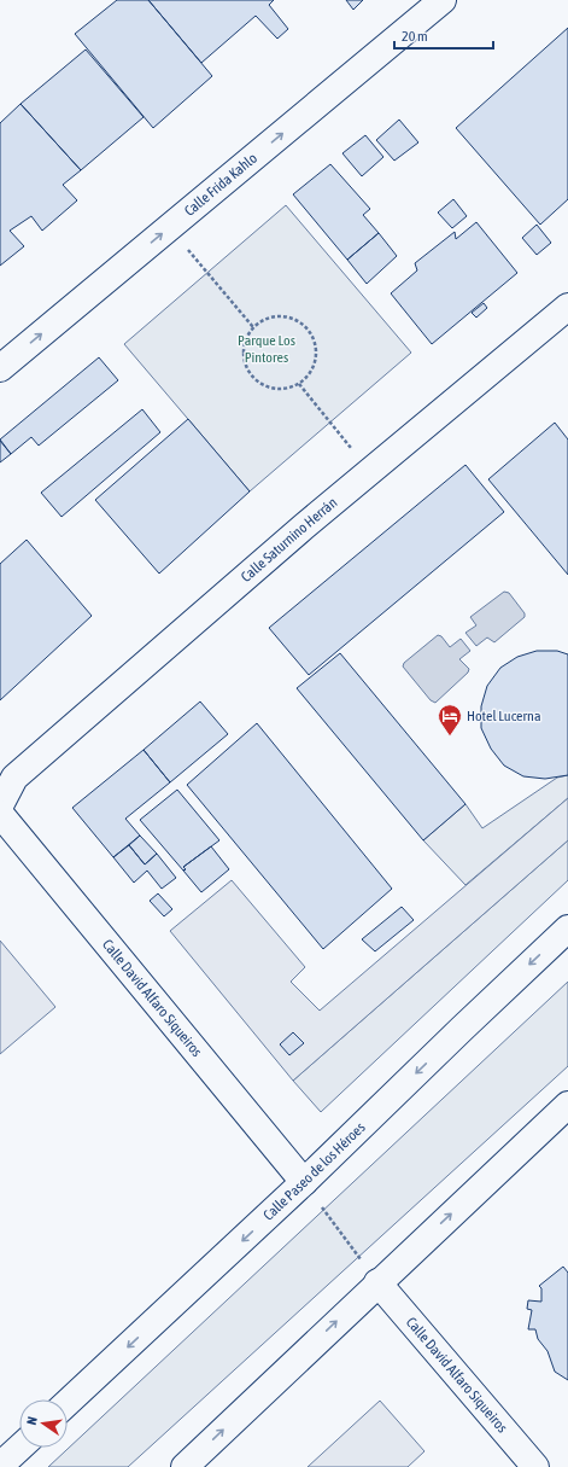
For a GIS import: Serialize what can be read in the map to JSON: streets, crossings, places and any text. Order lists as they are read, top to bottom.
{
  "streets": {
    "street": [
      "Calle Frida Kahlo",
      "Calle Saturnino Herrán",
      "Calle David Alfaro Siqueiros",
      "Calle Paseo de los Héroes"
    ]
  },
  "crossings": [
    ["Calle David Alfaro Siqueiros", "Calle Paseo de los Héroes"]
  ],
  "one_way": ["Calle Frida Kahlo"],
  "parks": ["Parque Los Pintores"],
  "places": {
    "hotel": ["Hotel Lucerna"]
  },
  "scale_bar": "20 m",
  "north": "left"
}
